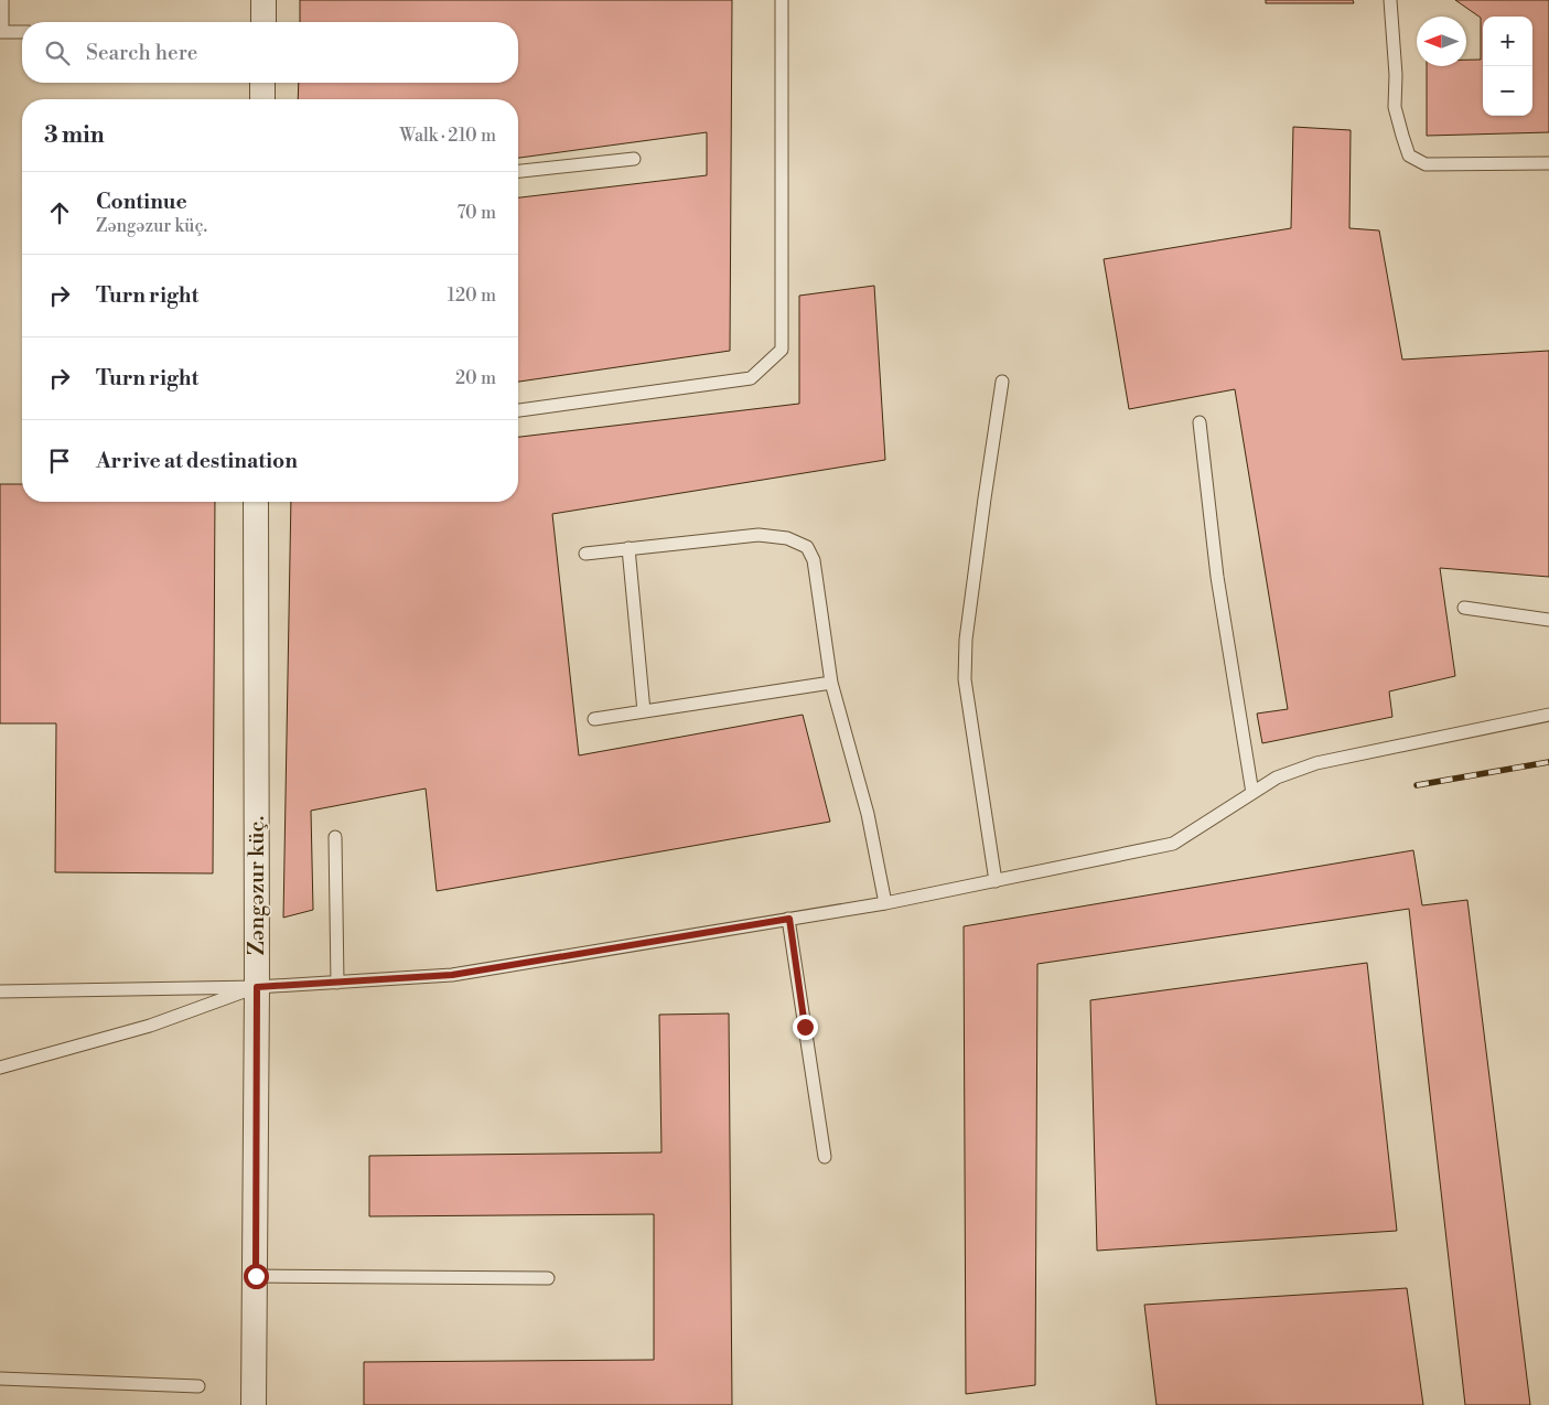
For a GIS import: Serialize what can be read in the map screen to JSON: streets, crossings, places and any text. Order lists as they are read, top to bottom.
{
  "streets": {
    "street": ["Zəngəzur küç."]
  },
  "north": "left",
  "page": {
    "map_buttons": ["+", "−"],
    "search": "Search here",
    "heading": ["3 min", "Walk · 210 m"],
    "list": [
      ["Continue", "Zəngəzur küç.", "70 m"],
      ["Turn right", "120 m"],
      ["Turn right", "20 m"],
      "Arrive at destination"
    ]
  }
}
